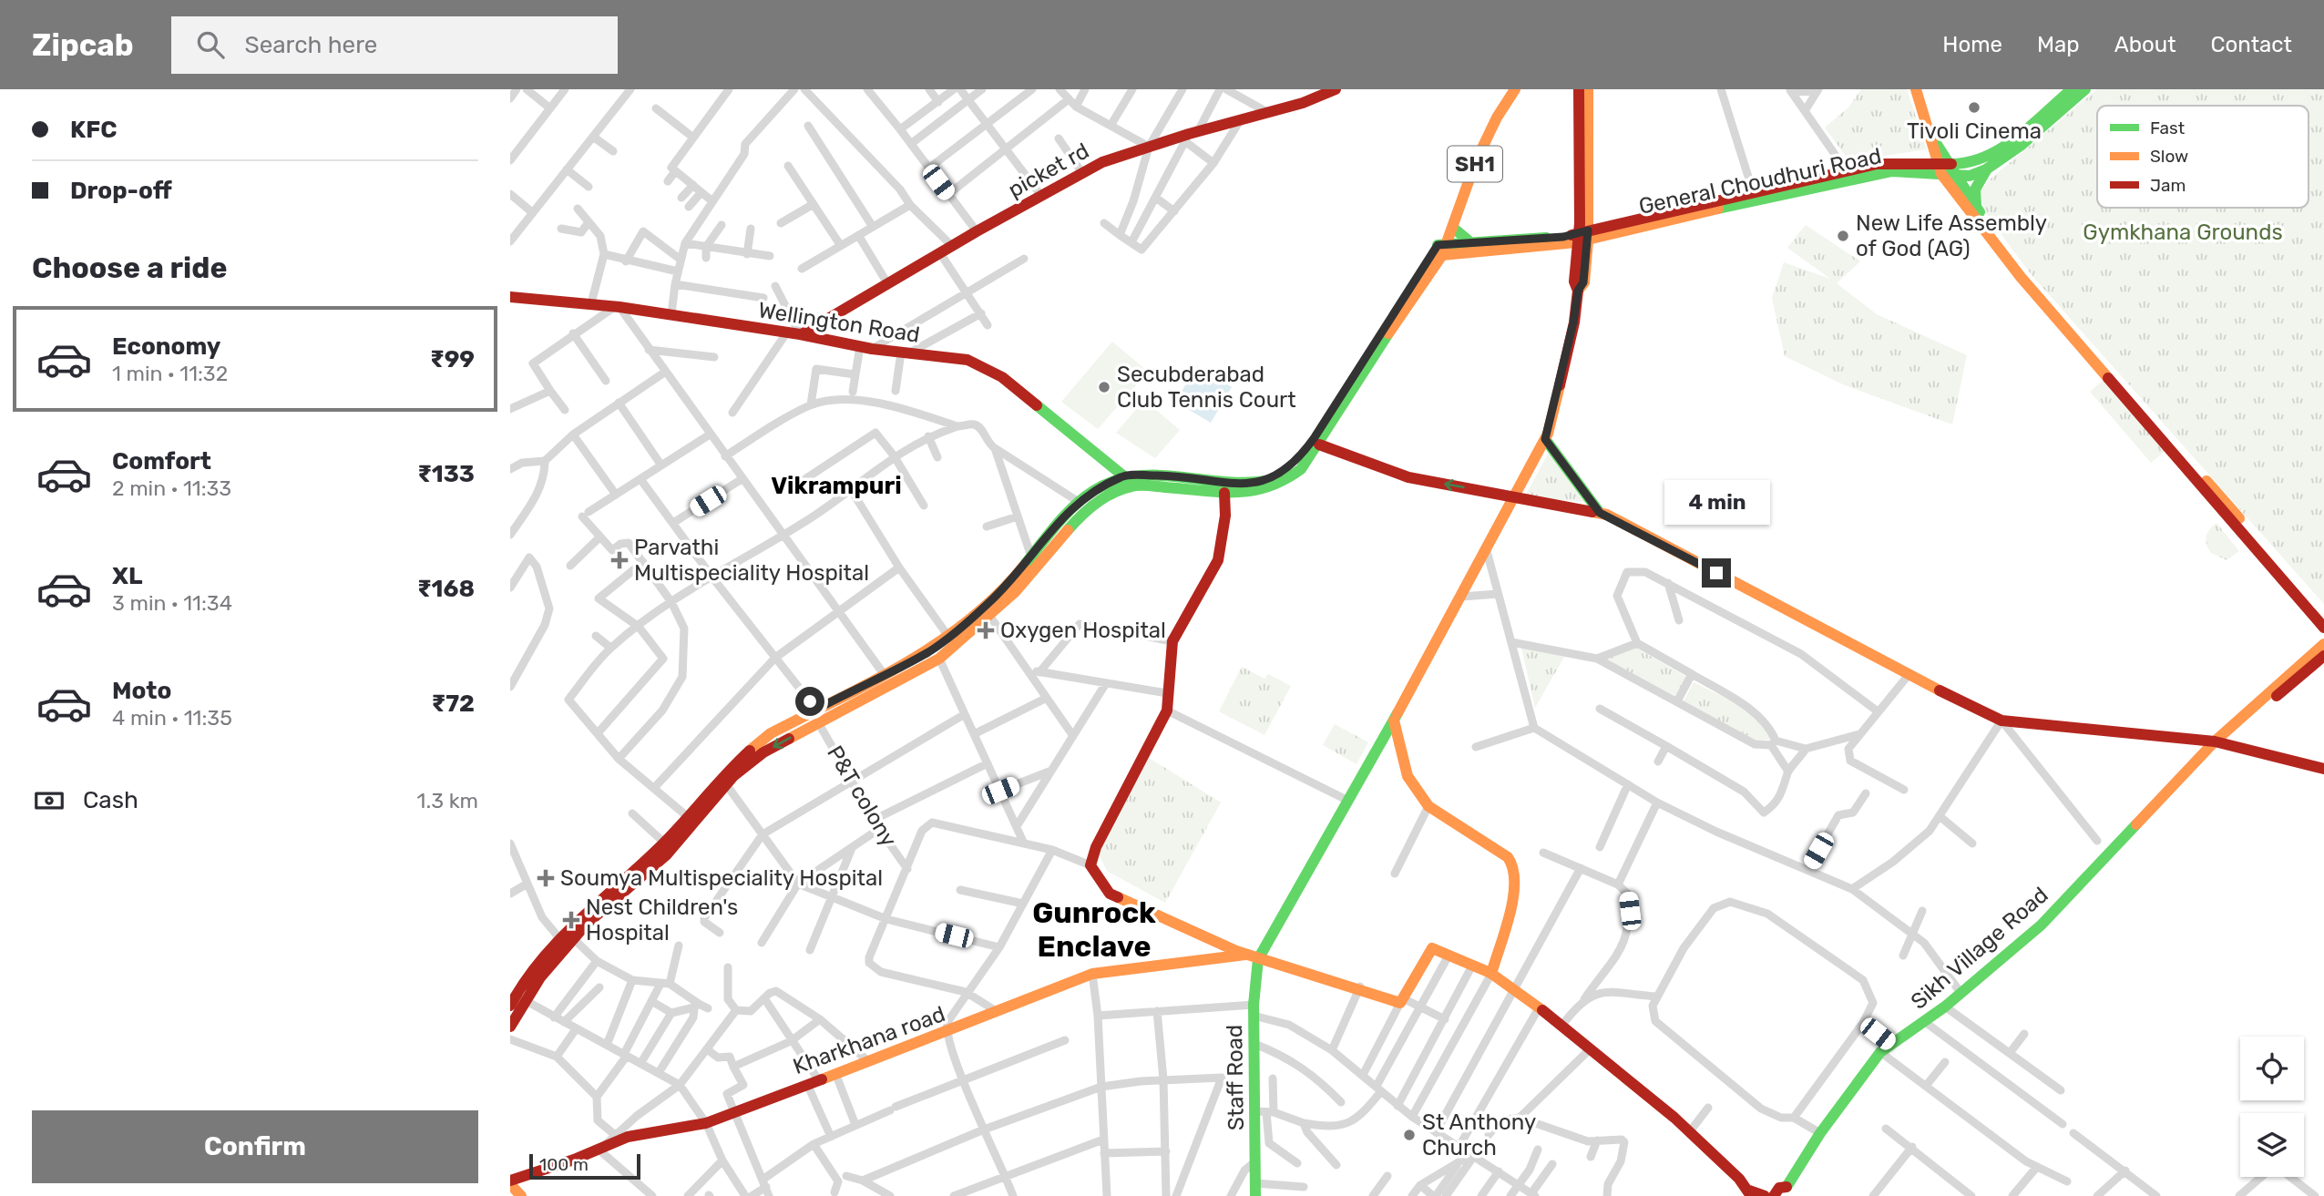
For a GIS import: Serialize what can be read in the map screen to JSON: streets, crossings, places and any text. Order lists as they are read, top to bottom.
{
  "streets": {
    "main road": [
      "SH1",
      "picket rd",
      "General Choudhuri Road",
      "Wellington Road",
      "Sikh Village Road",
      "Kharkhana road",
      "Staff Road"
    ],
    "street": ["P&T colony"]
  },
  "crossings": [
    ["SH1", "Wellington Road"],
    ["SH1", "P&T colony"],
    ["picket rd", "Wellington Road"]
  ],
  "districts": ["Vikrampuri", "Gunrock Enclave"],
  "parks": ["Gymkhana Grounds"],
  "places": {
    "other": [
      "Tivoli Cinema",
      "New Life Assembly of God (AG)",
      "Secubderabad Club Tennis Court",
      "St Anthony Church"
    ],
    "health": [
      "Parvathi Multispeciality Hospital",
      "Oxygen Hospital",
      "Soumya Multispeciality Hospital",
      "Nest Children's Hospital"
    ]
  },
  "legend": ["Fast", "Slow", "Jam"],
  "scale_bar": "100 m",
  "page": {
    "header": "Zipcab",
    "search": "Search here",
    "nav": [
      "Home",
      "Map",
      "About",
      "Contact"
    ],
    "banner": ["KFC", "Drop-off"],
    "heading": "Choose a ride",
    "list": [
      {
        "name": "Economy",
        "note": "1 min · 11:32",
        "value": "₹99"
      },
      {
        "name": "Comfort",
        "note": "2 min · 11:33",
        "value": "₹133"
      },
      {
        "name": "XL",
        "note": "3 min · 11:34",
        "value": "₹168"
      },
      {
        "name": "Moto",
        "note": "4 min · 11:35",
        "value": "₹72"
      }
    ],
    "bubble": "4 min",
    "pay": ["Cash", "1.3 km"],
    "buttons": "Confirm",
    "scale": "100 m"
  }
}
